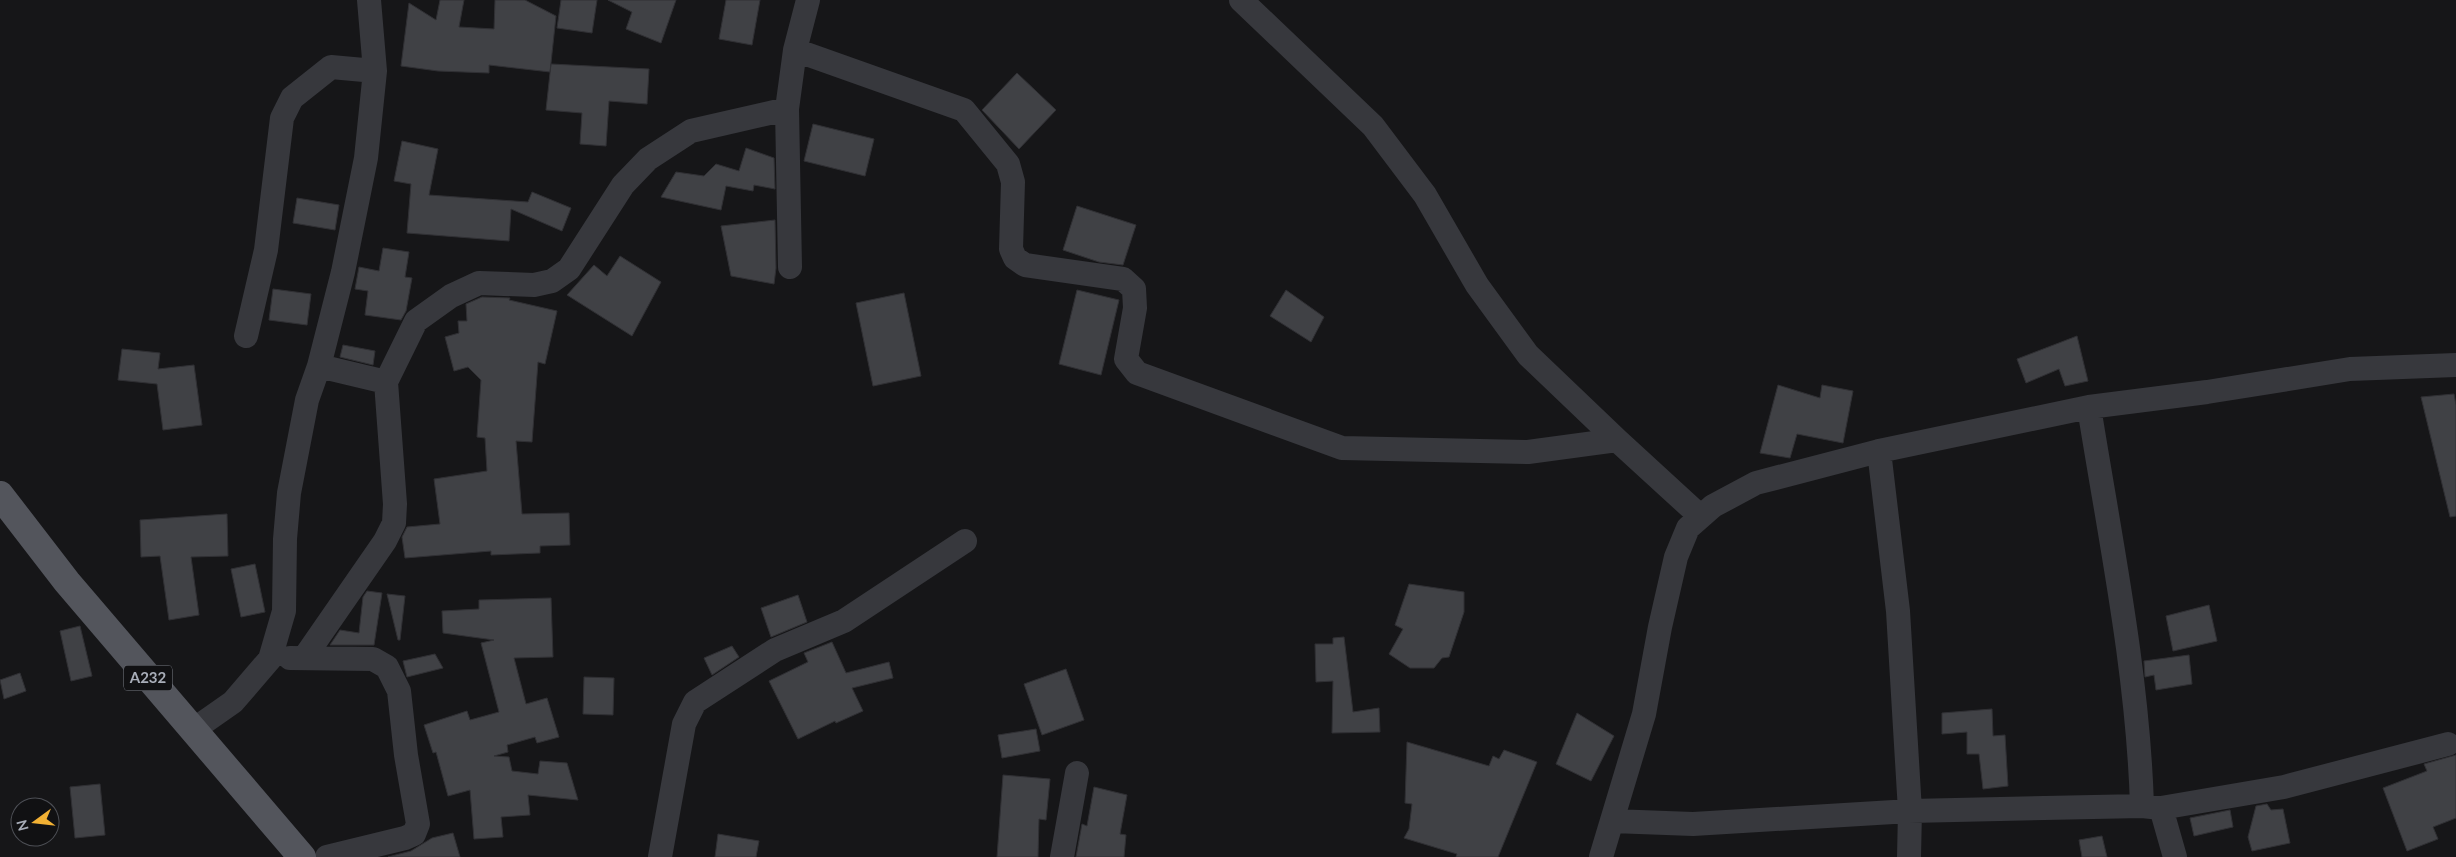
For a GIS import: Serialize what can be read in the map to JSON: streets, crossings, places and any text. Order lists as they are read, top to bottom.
{
  "streets": {
    "main road": ["A232"]
  },
  "north": "left"
}
